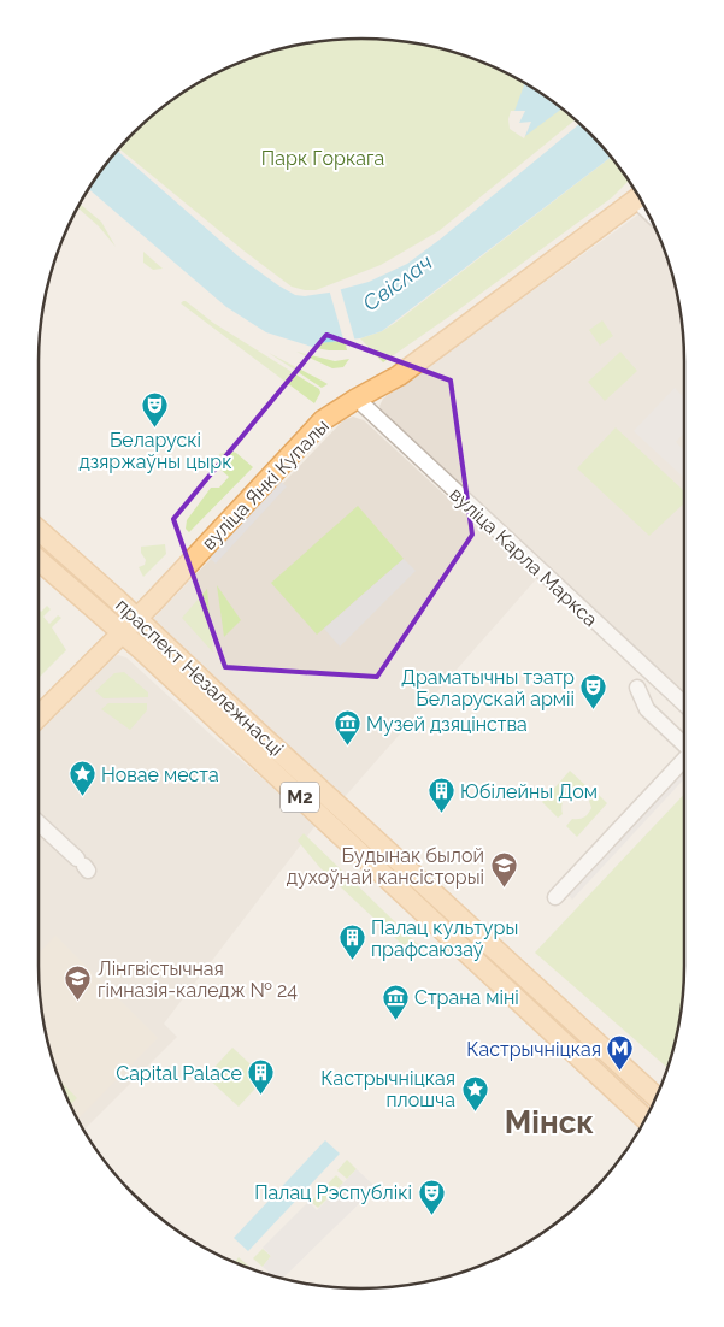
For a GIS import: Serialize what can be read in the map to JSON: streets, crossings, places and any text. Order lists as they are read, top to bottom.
{
  "streets": {
    "main road": ["вуліца Янкі Купалы", "праспект Незалежнасці", "М2"],
    "street": ["вуліца Карла Маркса"]
  },
  "crossings": [
    ["вуліца Янкі Купалы", "вуліца Карла Маркса"],
    ["вуліца Янкі Купалы", "праспект Незалежнасці"]
  ],
  "districts": ["Мінск"],
  "water": ["Свіслач"],
  "parks": ["Парк Горкага"],
  "places": {
    "theatre": ["Беларускі дзяржаўны цырк", "Драматычны тэатр Беларускай арміі", "Палац Рэспублікі"],
    "museum": ["Музей дзяцінства", "Страна міні"],
    "place": ["Новае места", "Кастрычніцкая плошча"],
    "building": ["Юбілейны Дом", "Палац культуры прафсаюзаў", "Capital Palace"],
    "school or university": ["Будынак былой духоўнай кансісторыі", "Лінгвістычная гімназія-каледж № 24"],
    "metro station": ["Кастрычніцкая"]
  }
}
